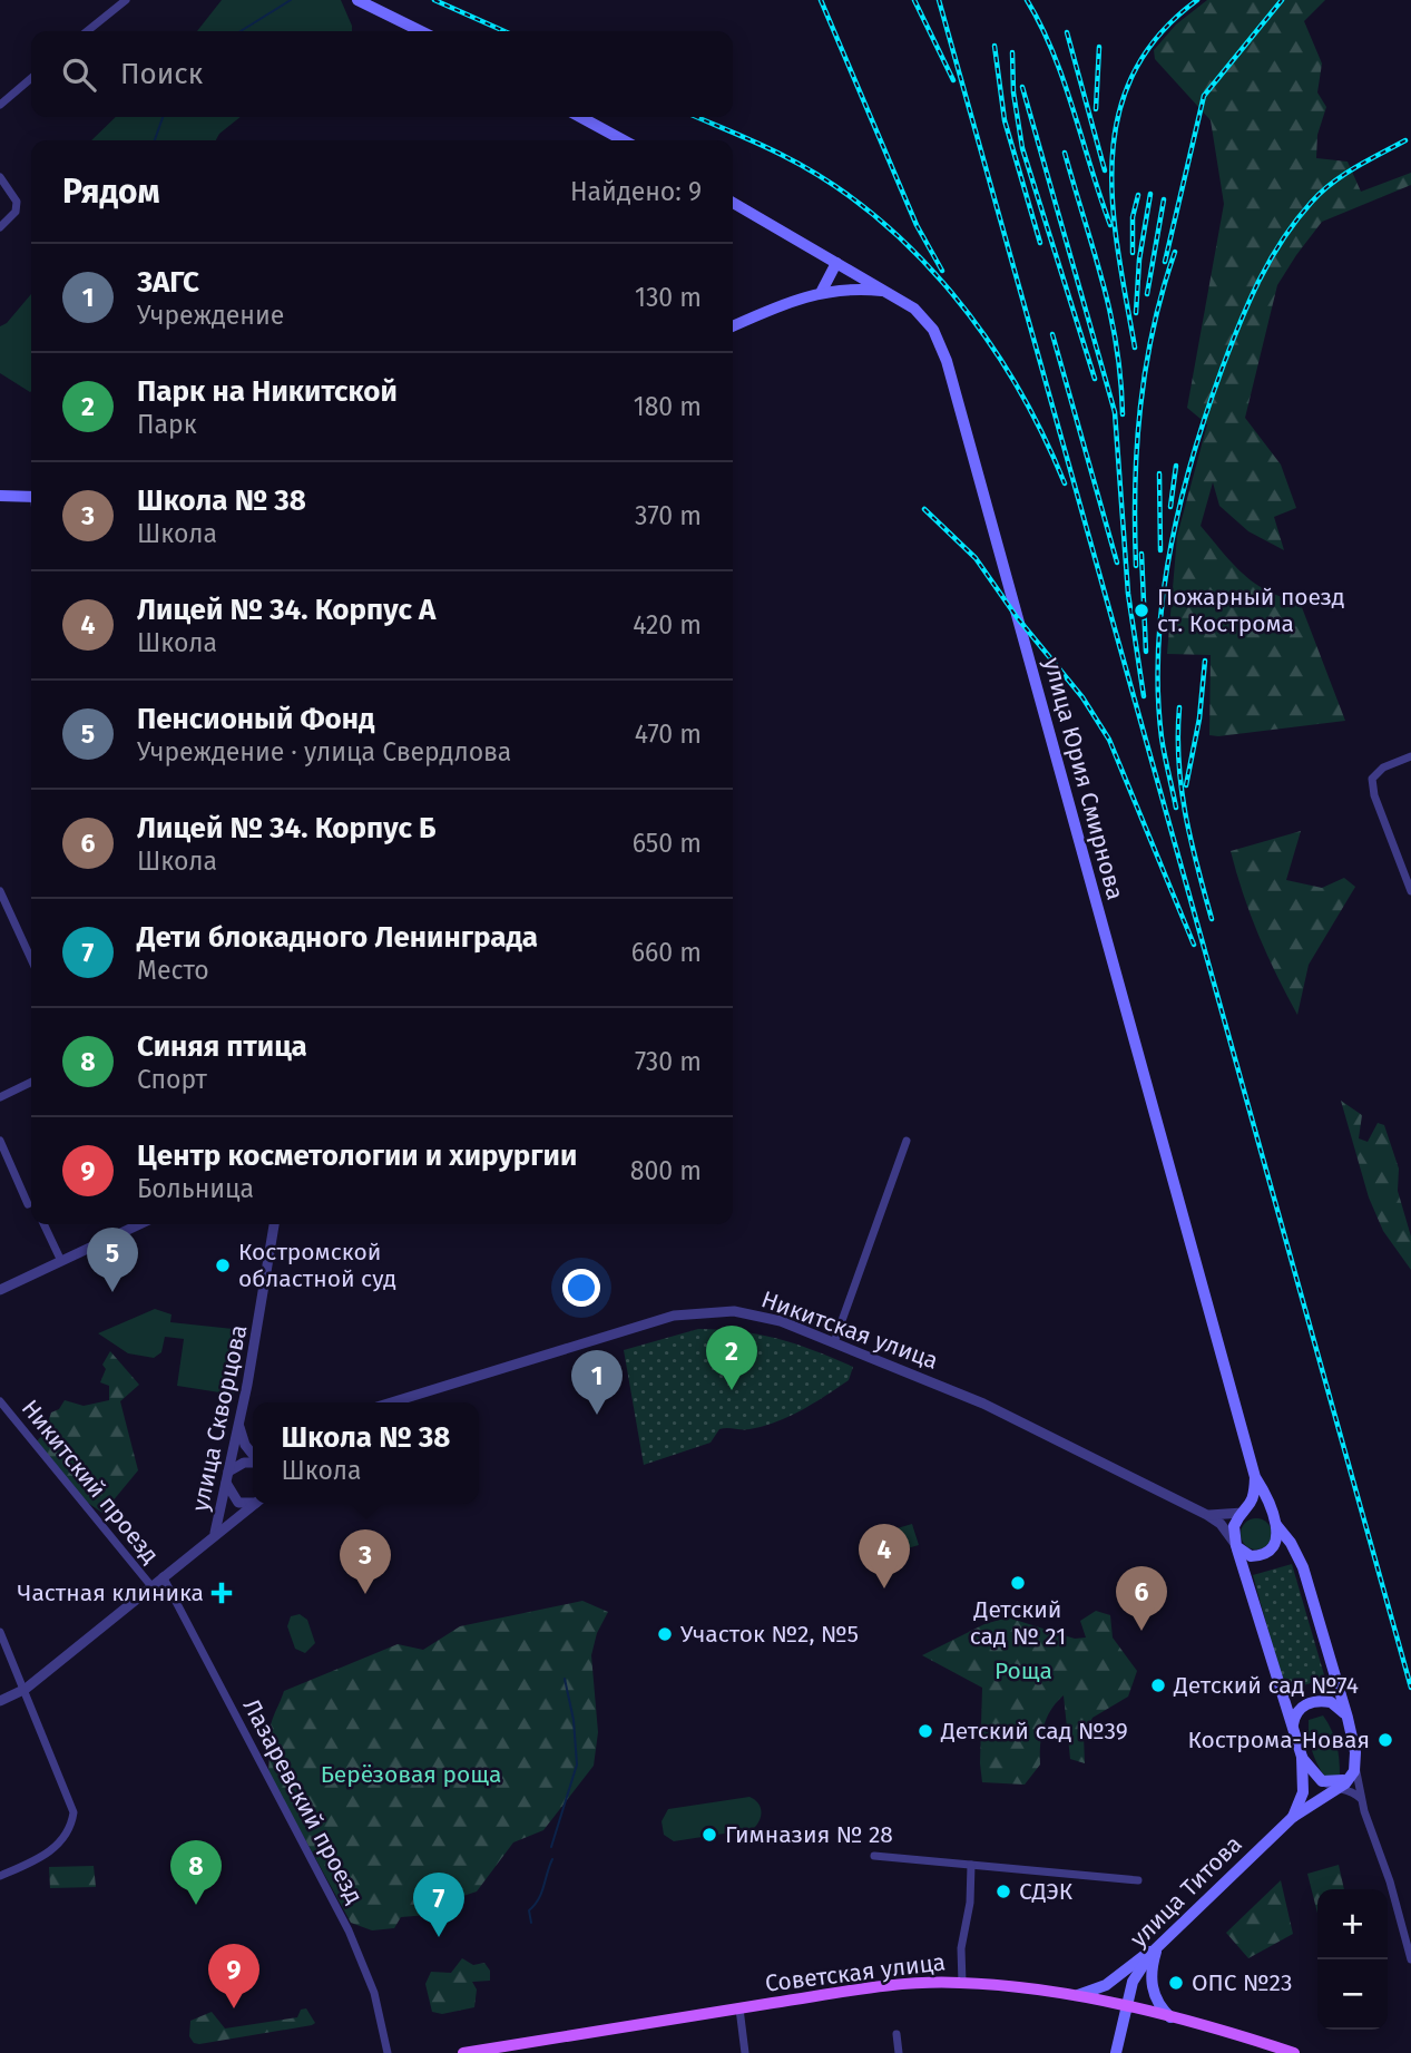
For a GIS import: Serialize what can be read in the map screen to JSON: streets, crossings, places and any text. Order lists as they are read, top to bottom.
{
  "streets": {
    "main road": ["улица Юрия Смирнова", "улица Титова", "Советская улица"],
    "street": [
      "Никитская улица",
      "улица Скворцова",
      "Никитский проезд",
      "Лазаревский проезд"
    ]
  },
  "crossings": [
    ["улица Титова", "Советская улица"]
  ],
  "parks": ["Роща", "Берёзовая роща"],
  "places": {
    "other": [
      "Пожарный поезд ст. Кострома",
      "Костромской областной суд",
      "Детский сад № 21",
      "Участок №2, №5",
      "Детский сад №74",
      "Детский сад №39",
      "Кострома-Новая",
      "Гимназия № 28",
      "СДЭК",
      "ОПС №23"
    ],
    "health": ["Частная клиника"]
  },
  "page": {
    "search": "Поиск",
    "heading": ["Рядом", "Найдено: 9"],
    "list": [
      {
        "mark": "1",
        "name": "ЗАГС",
        "note": "Учреждение",
        "value": "130 m"
      },
      {
        "mark": "2",
        "name": "Парк на Никитской",
        "note": "Парк",
        "value": "180 m"
      },
      {
        "mark": "3",
        "name": "Школа № 38",
        "note": "Школа",
        "value": "370 m"
      },
      {
        "mark": "4",
        "name": "Лицей № 34. Корпус А",
        "note": "Школа",
        "value": "420 m"
      },
      {
        "mark": "5",
        "name": "Пенсионый Фонд",
        "note": "Учреждение · улица Свердлова",
        "value": "470 m"
      },
      {
        "mark": "6",
        "name": "Лицей № 34. Корпус Б",
        "note": "Школа",
        "value": "650 m"
      },
      {
        "mark": "7",
        "name": "Дети блокадного Ленинграда",
        "note": "Место",
        "value": "660 m"
      },
      {
        "mark": "8",
        "name": "Синяя птица",
        "note": "Спорт",
        "value": "730 m"
      },
      {
        "mark": "9",
        "name": "Центр косметологии и хирургии",
        "note": "Больница",
        "value": "800 m"
      }
    ],
    "pins": [
      "5",
      "2",
      "1",
      "4",
      "3",
      "6",
      "8",
      "7",
      "9"
    ],
    "popup": ["Школа № 38", "Школа"],
    "map_buttons": ["+", "−"]
  }
}
